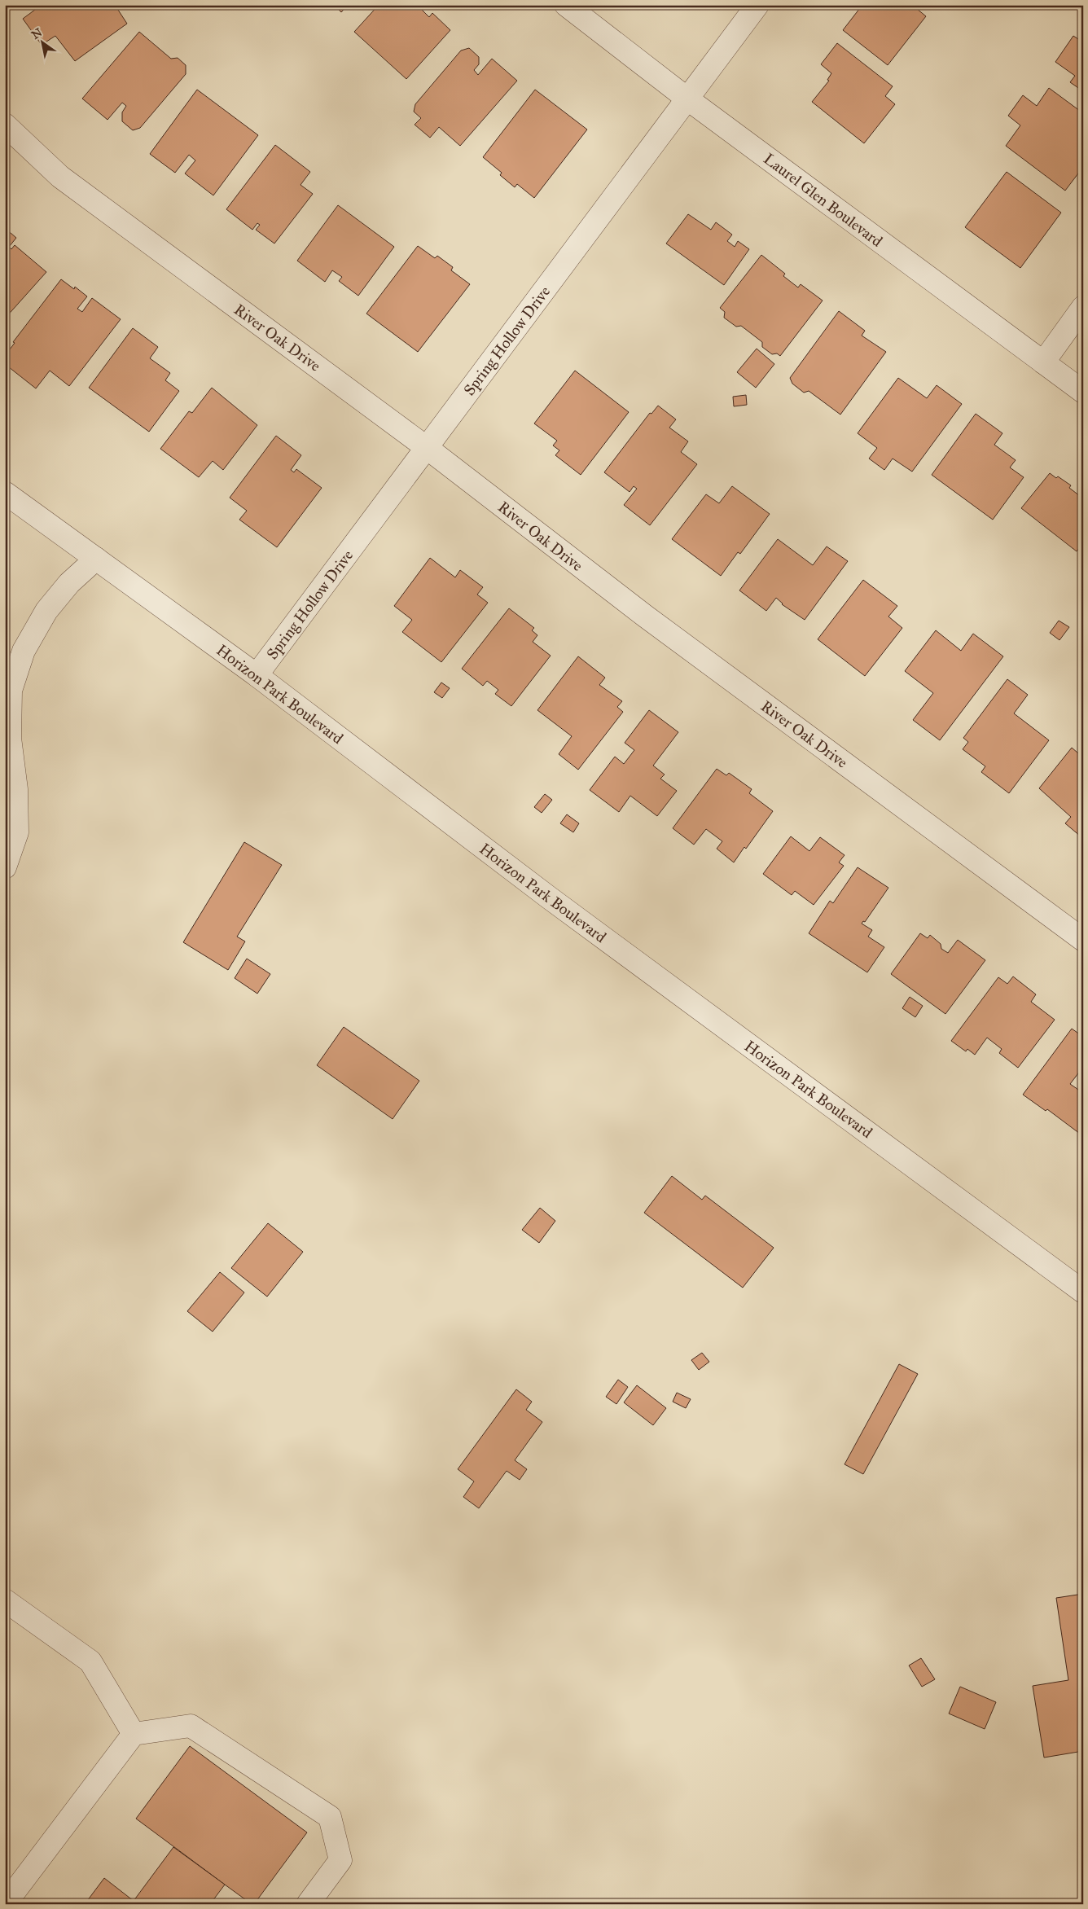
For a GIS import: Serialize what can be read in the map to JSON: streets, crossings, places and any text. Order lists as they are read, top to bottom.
{
  "streets": {
    "street": [
      "Laurel Glen Boulevard",
      "River Oak Drive",
      "Spring Hollow Drive",
      "Horizon Park Boulevard"
    ]
  },
  "crossings": [
    ["Laurel Glen Boulevard", "Spring Hollow Drive"],
    ["River Oak Drive", "Spring Hollow Drive"],
    ["Spring Hollow Drive", "Horizon Park Boulevard"]
  ],
  "north": "top left"
}
